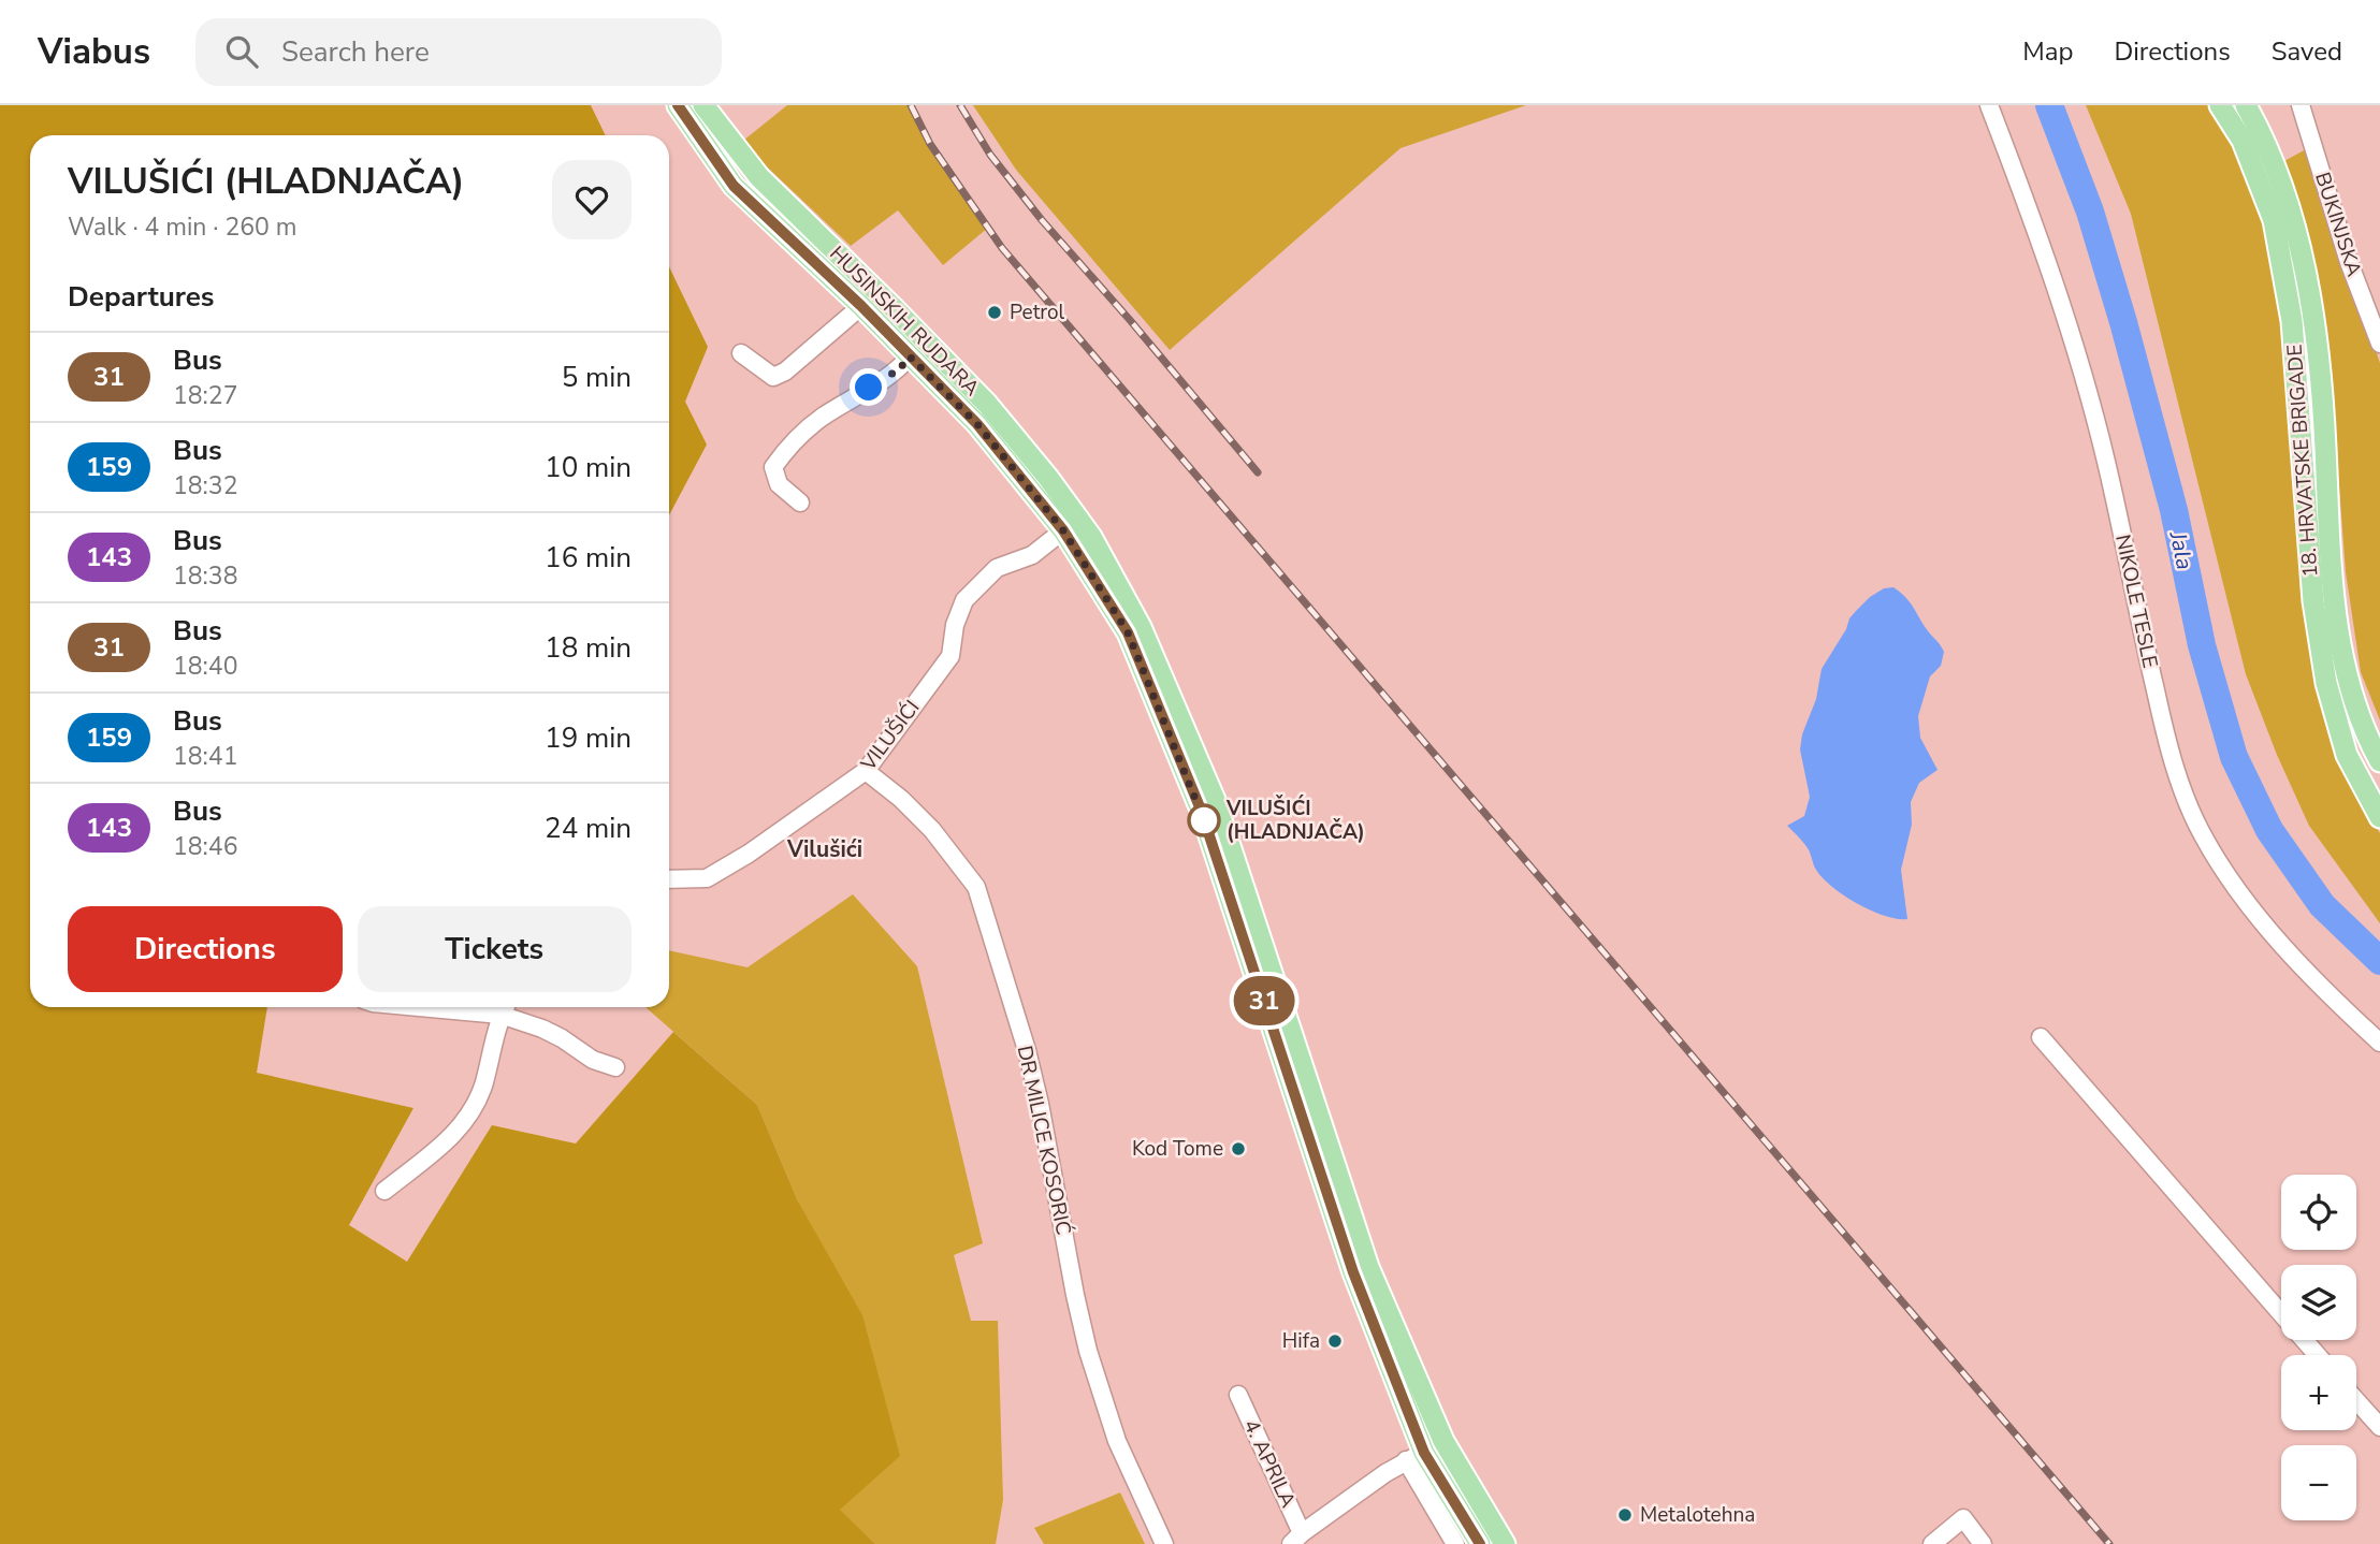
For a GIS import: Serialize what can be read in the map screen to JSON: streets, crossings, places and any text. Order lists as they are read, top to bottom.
{
  "streets": {
    "main road": ["HUSINSKIH RUDARA", "18. HRVATSKE BRIGADE"],
    "street": [
      "BUKINJSKA",
      "NIKOLE TESLE",
      "VILUŠIĆI",
      "DR MILICE KOSORIĆ",
      "4. APRILA"
    ]
  },
  "crossings": [
    ["HUSINSKIH RUDARA", "VILUŠIĆI"],
    ["HUSINSKIH RUDARA", "4. APRILA"],
    ["VILUŠIĆI", "DR MILICE KOSORIĆ"]
  ],
  "districts": ["Vilušići"],
  "water": ["Jala"],
  "places": [
    "Petrol",
    "VILUŠIĆI (HLADNJAČA)",
    "Kod Tome",
    "Hifa",
    "Metalotehna"
  ],
  "lines": ["bus line 31"],
  "page": {
    "header": "Viabus",
    "search": "Search here",
    "nav": ["Map", "Directions", "Saved"],
    "on_map": "31",
    "heading": [
      ["VILUŠIĆI (HLADNJAČA)", "Walk · 4 min · 260 m"],
      "Departures"
    ],
    "list": [
      {
        "mark": "31",
        "name": "Bus",
        "note": "18:27",
        "value": "5 min"
      },
      {
        "mark": "159",
        "name": "Bus",
        "note": "18:32",
        "value": "10 min"
      },
      {
        "mark": "143",
        "name": "Bus",
        "note": "18:38",
        "value": "16 min"
      },
      {
        "mark": "31",
        "name": "Bus",
        "note": "18:40",
        "value": "18 min"
      },
      {
        "mark": "159",
        "name": "Bus",
        "note": "18:41",
        "value": "19 min"
      },
      {
        "mark": "143",
        "name": "Bus",
        "note": "18:46",
        "value": "24 min"
      }
    ],
    "buttons": ["Directions", "Tickets"],
    "map_buttons": ["+", "−"]
  }
}
